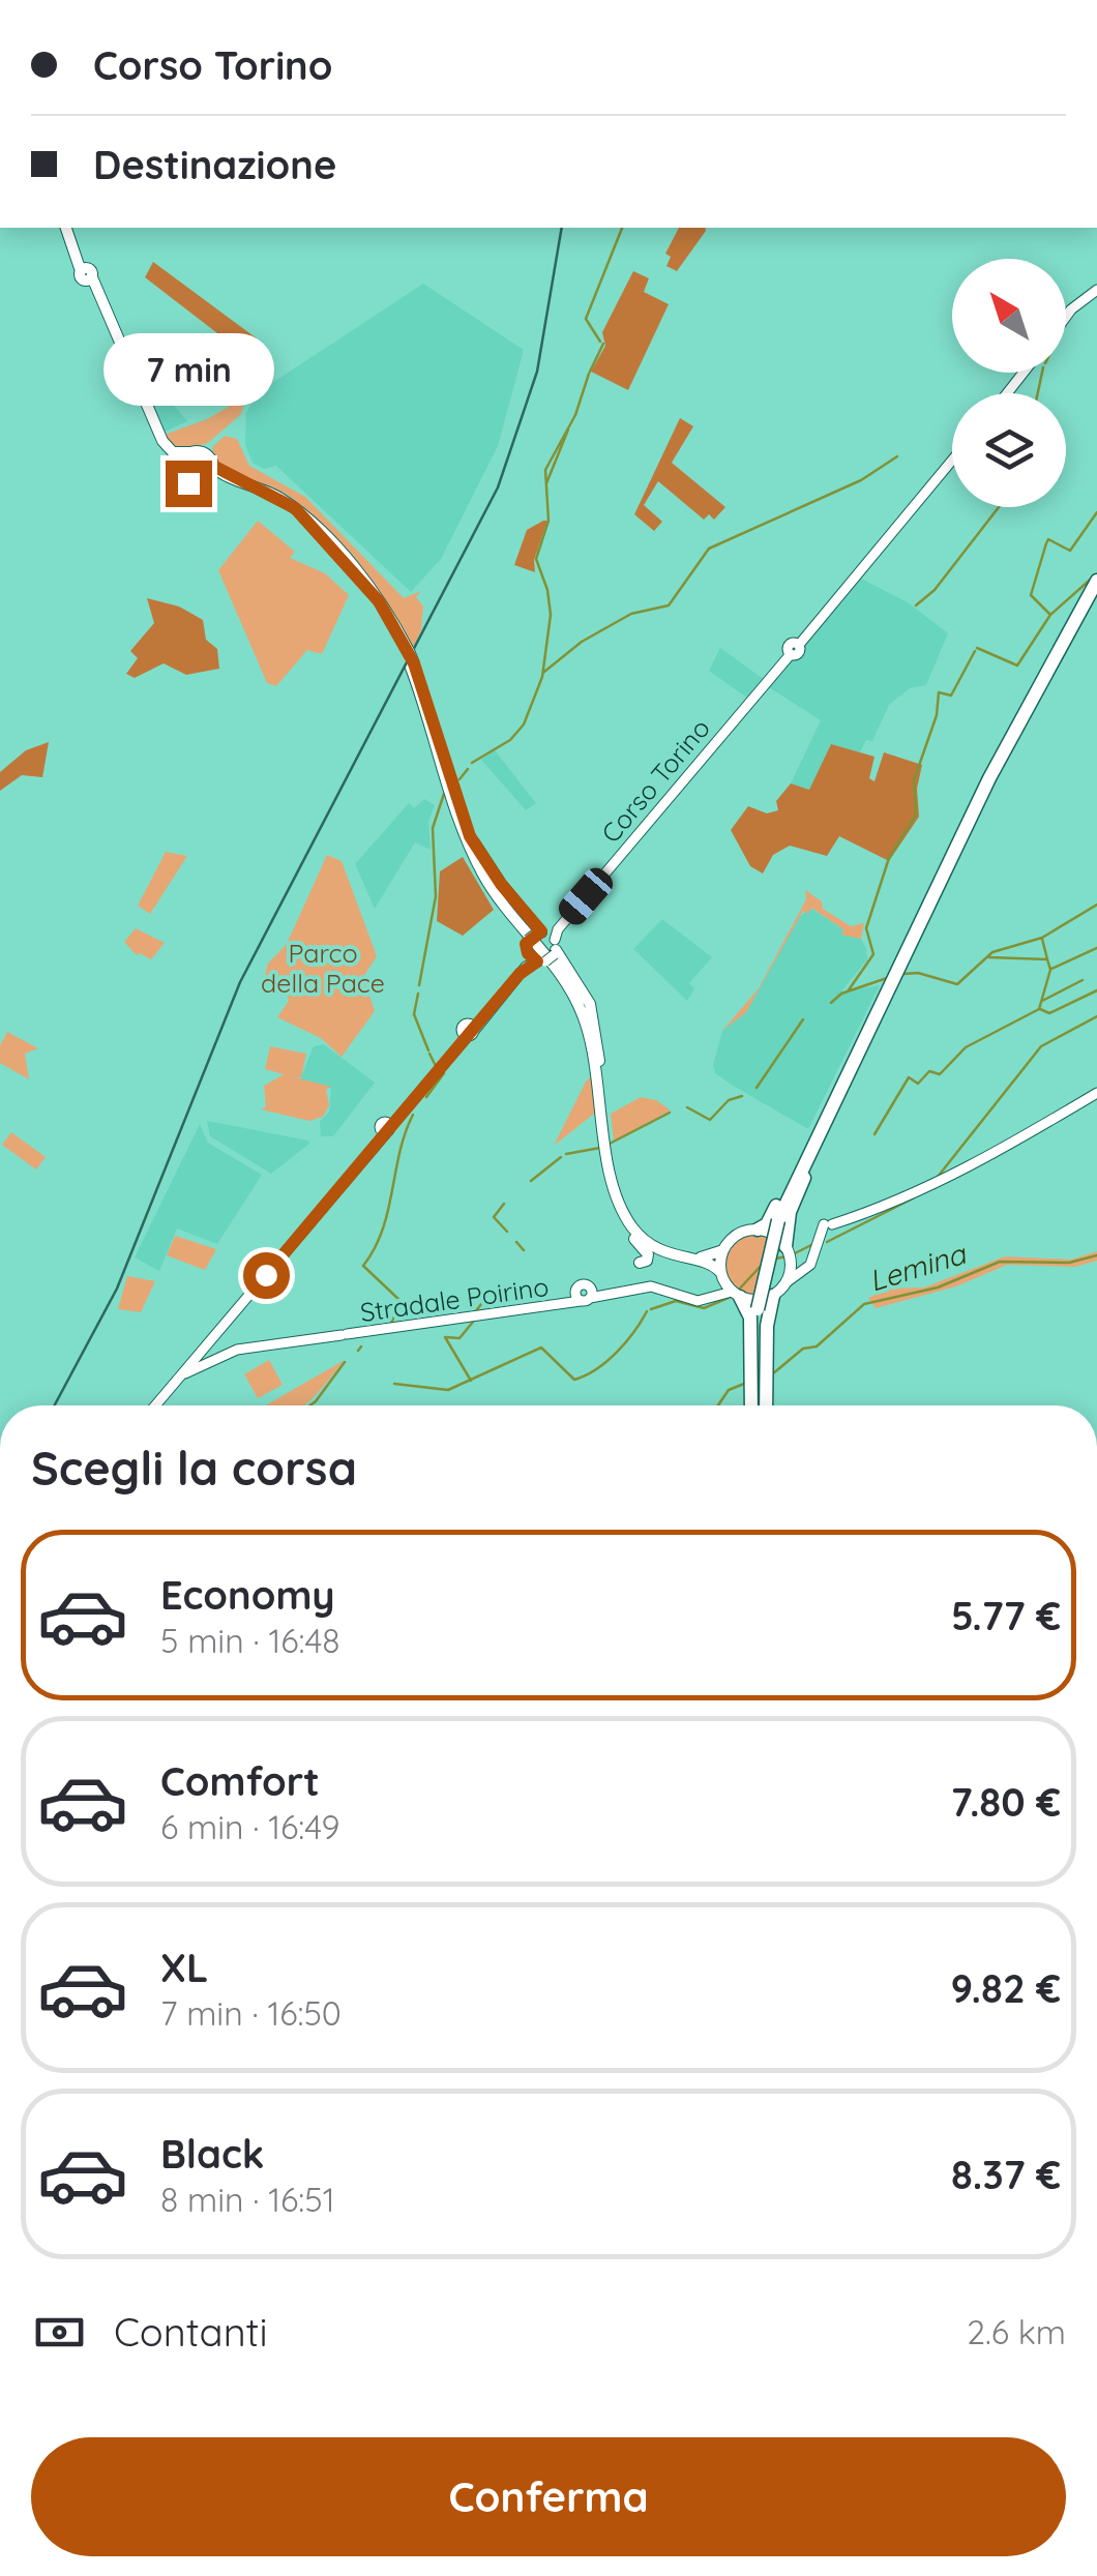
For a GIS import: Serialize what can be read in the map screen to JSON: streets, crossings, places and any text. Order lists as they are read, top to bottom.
{
  "streets": {
    "main road": ["Corso Torino", "Stradale Poirino"]
  },
  "crossings": [
    ["Corso Torino", "Stradale Poirino"]
  ],
  "water": ["Lemina"],
  "parks": ["Parco della Pace"],
  "north": "top left",
  "page": {
    "banner": ["Corso Torino", "Destinazione"],
    "bubble": "7 min",
    "heading": "Scegli la corsa",
    "list": [
      {
        "name": "Economy",
        "note": "5 min · 16:48",
        "value": "5.77 €"
      },
      {
        "name": "Comfort",
        "note": "6 min · 16:49",
        "value": "7.80 €"
      },
      {
        "name": "XL",
        "note": "7 min · 16:50",
        "value": "9.82 €"
      },
      {
        "name": "Black",
        "note": "8 min · 16:51",
        "value": "8.37 €"
      }
    ],
    "pay": ["Contanti", "2.6 km"],
    "buttons": "Conferma"
  }
}
